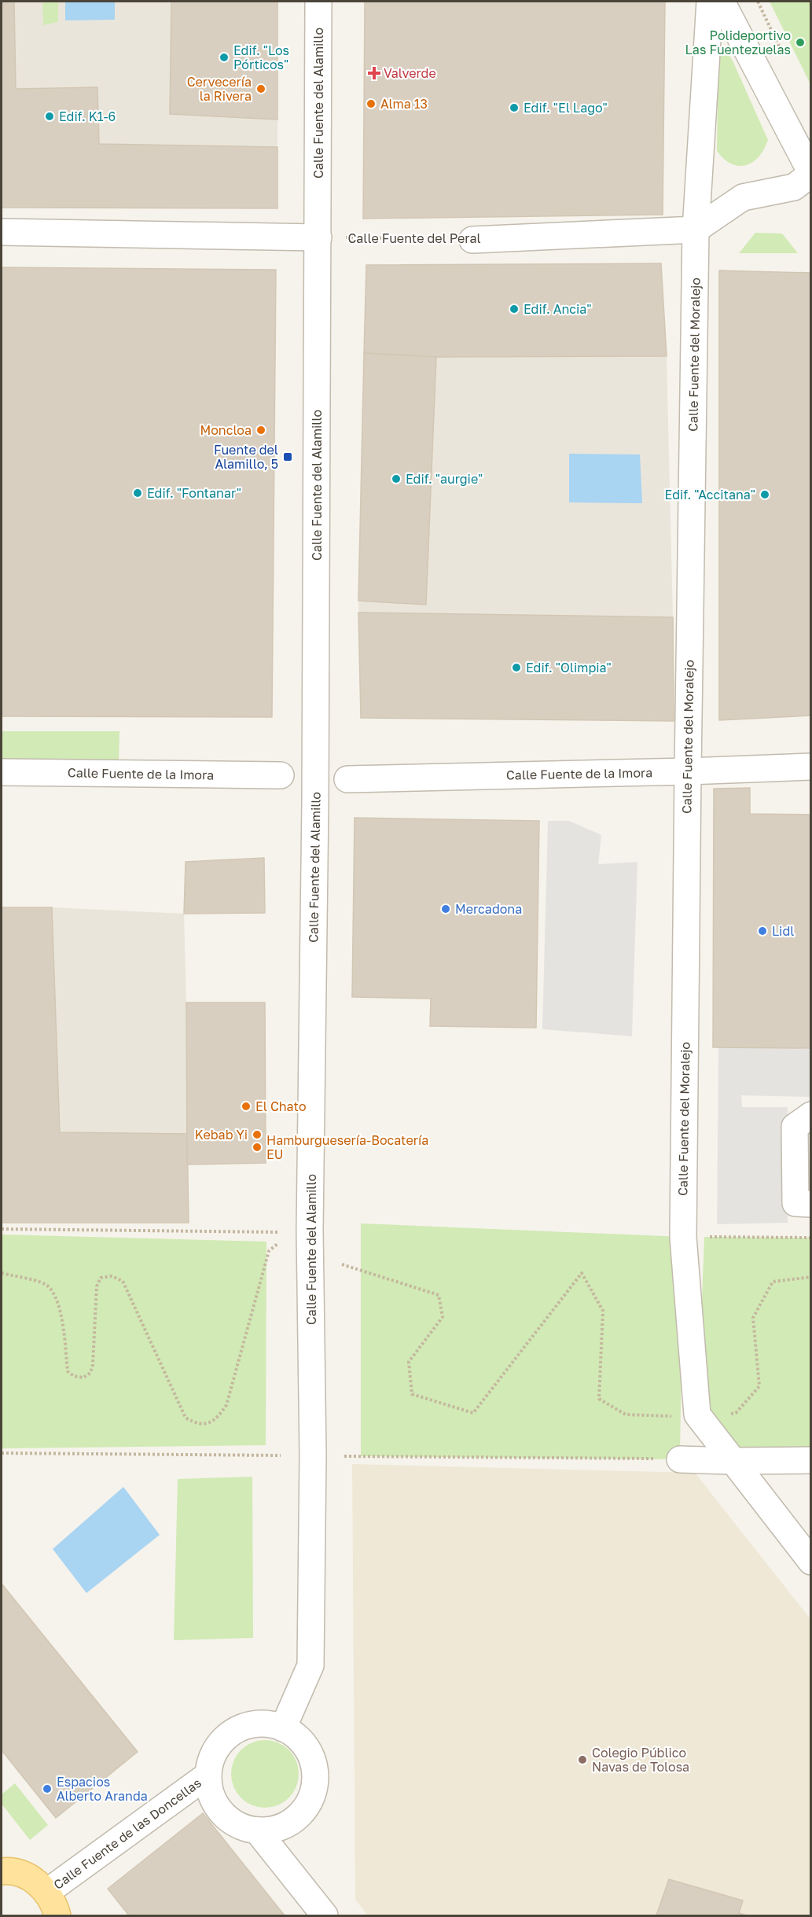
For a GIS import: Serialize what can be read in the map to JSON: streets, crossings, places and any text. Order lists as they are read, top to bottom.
{
  "streets": {
    "street": [
      "Calle Fuente del Alamillo",
      "Calle Fuente del Peral",
      "Calle Fuente del Moralejo",
      "Calle Fuente de la Imora",
      "Calle Fuente de las Doncellas"
    ]
  },
  "crossings": [
    ["Calle Fuente del Alamillo", "Calle Fuente del Peral"],
    ["Calle Fuente del Alamillo", "Calle Fuente de las Doncellas"],
    ["Calle Fuente del Peral", "Calle Fuente del Moralejo"],
    ["Calle Fuente del Moralejo", "Calle Fuente de la Imora"]
  ],
  "places": {
    "other": [
      "Polideportivo Las Fuentezuelas",
      "Edif. \"Los Pórticos\"",
      "Cervecería la Rivera",
      "Alma 13",
      "Edif. \"El Lago\"",
      "Edif. K1-6",
      "Edif. Ancia\"",
      "Moncloa",
      "Edif. \"aurgie\"",
      "Edif. \"Fontanar\"",
      "Edif. \"Accitana\"",
      "Edif. \"Olimpia\"",
      "Mercadona",
      "Lidl",
      "El Chato",
      "Kebab Yi",
      "Hamburguesería-Bocatería EU",
      "Colegio Público Navas de Tolosa",
      "Espacios Alberto Aranda"
    ],
    "health": ["Valverde"],
    "transit": ["Fuente del Alamillo, 5"]
  }
}
